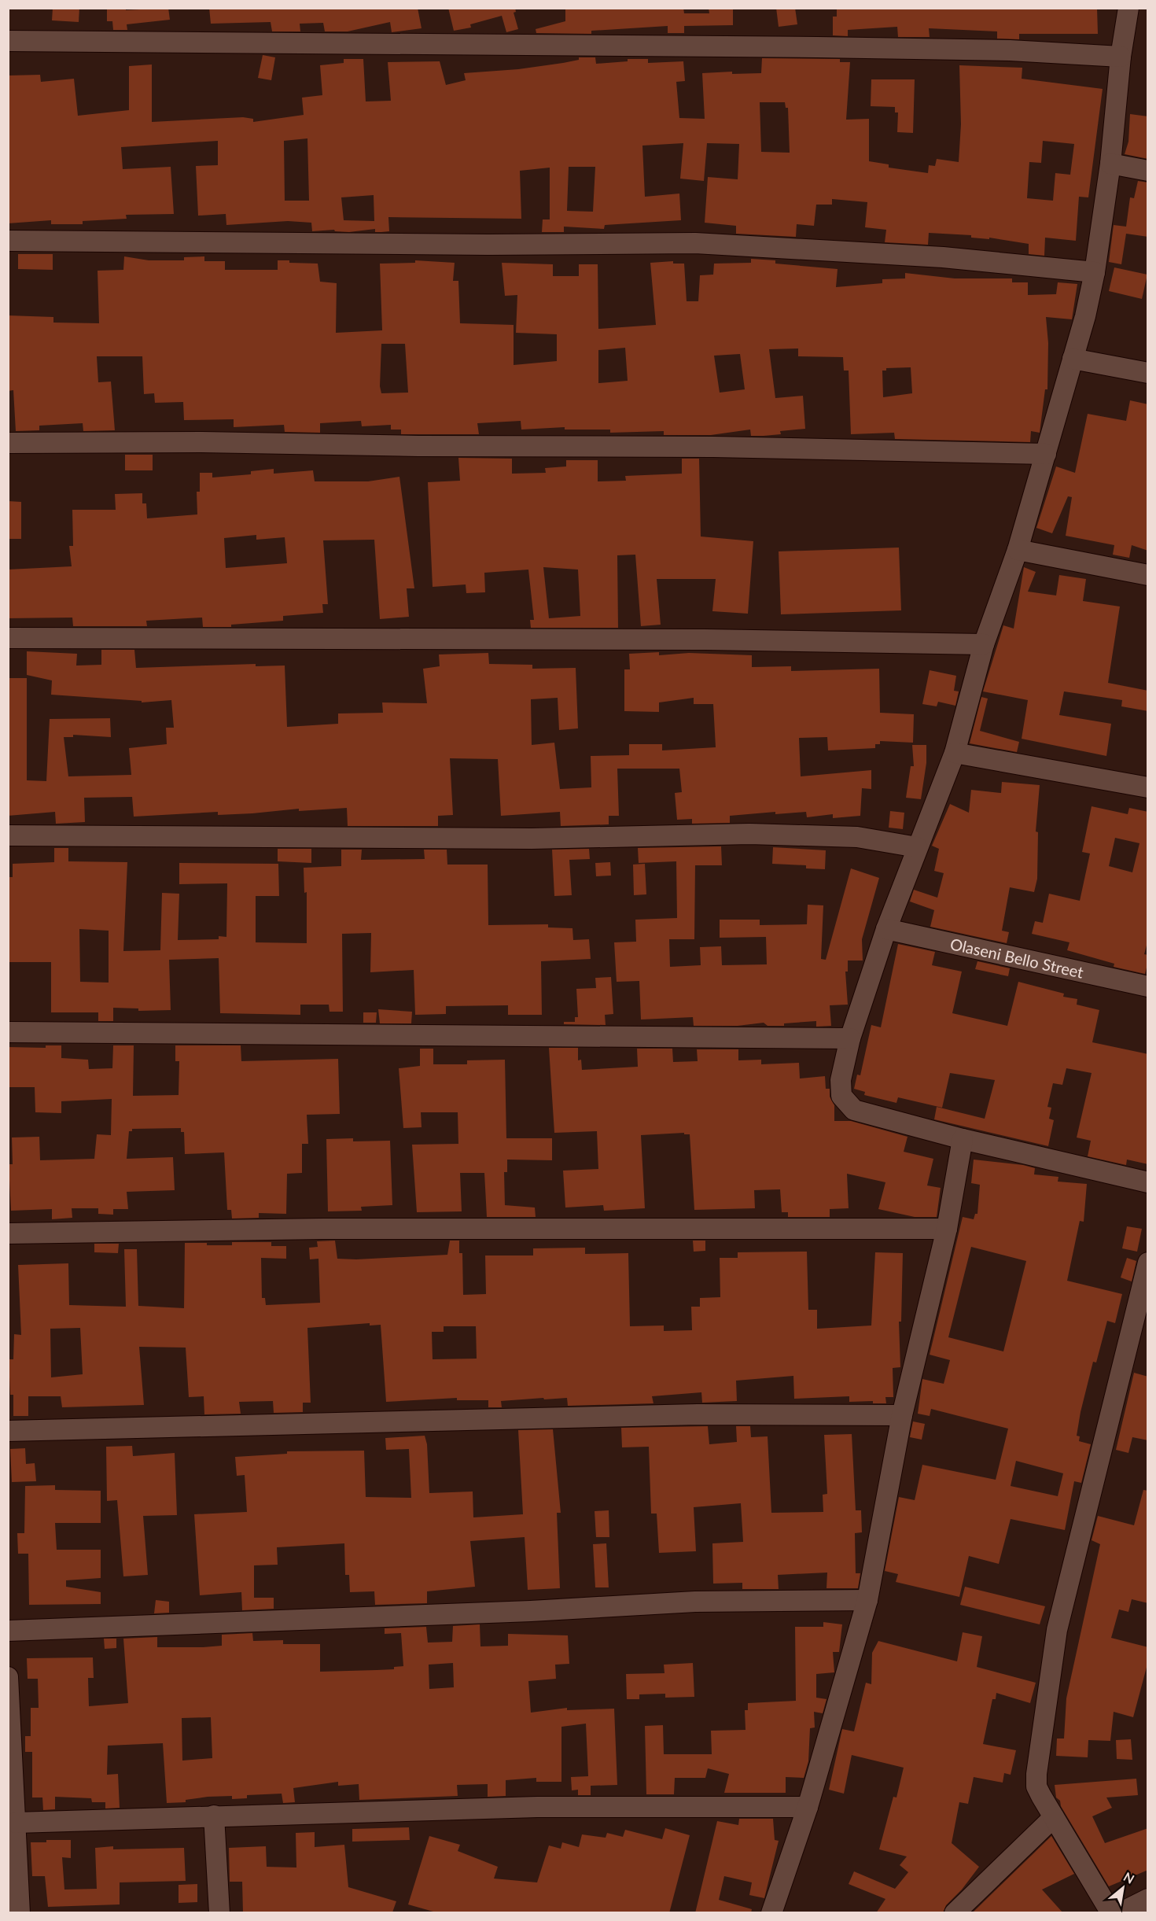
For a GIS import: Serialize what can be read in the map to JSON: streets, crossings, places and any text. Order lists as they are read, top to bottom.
{
  "streets": {
    "street": ["Olaseni Bello Street"]
  },
  "north": "top right"
}
